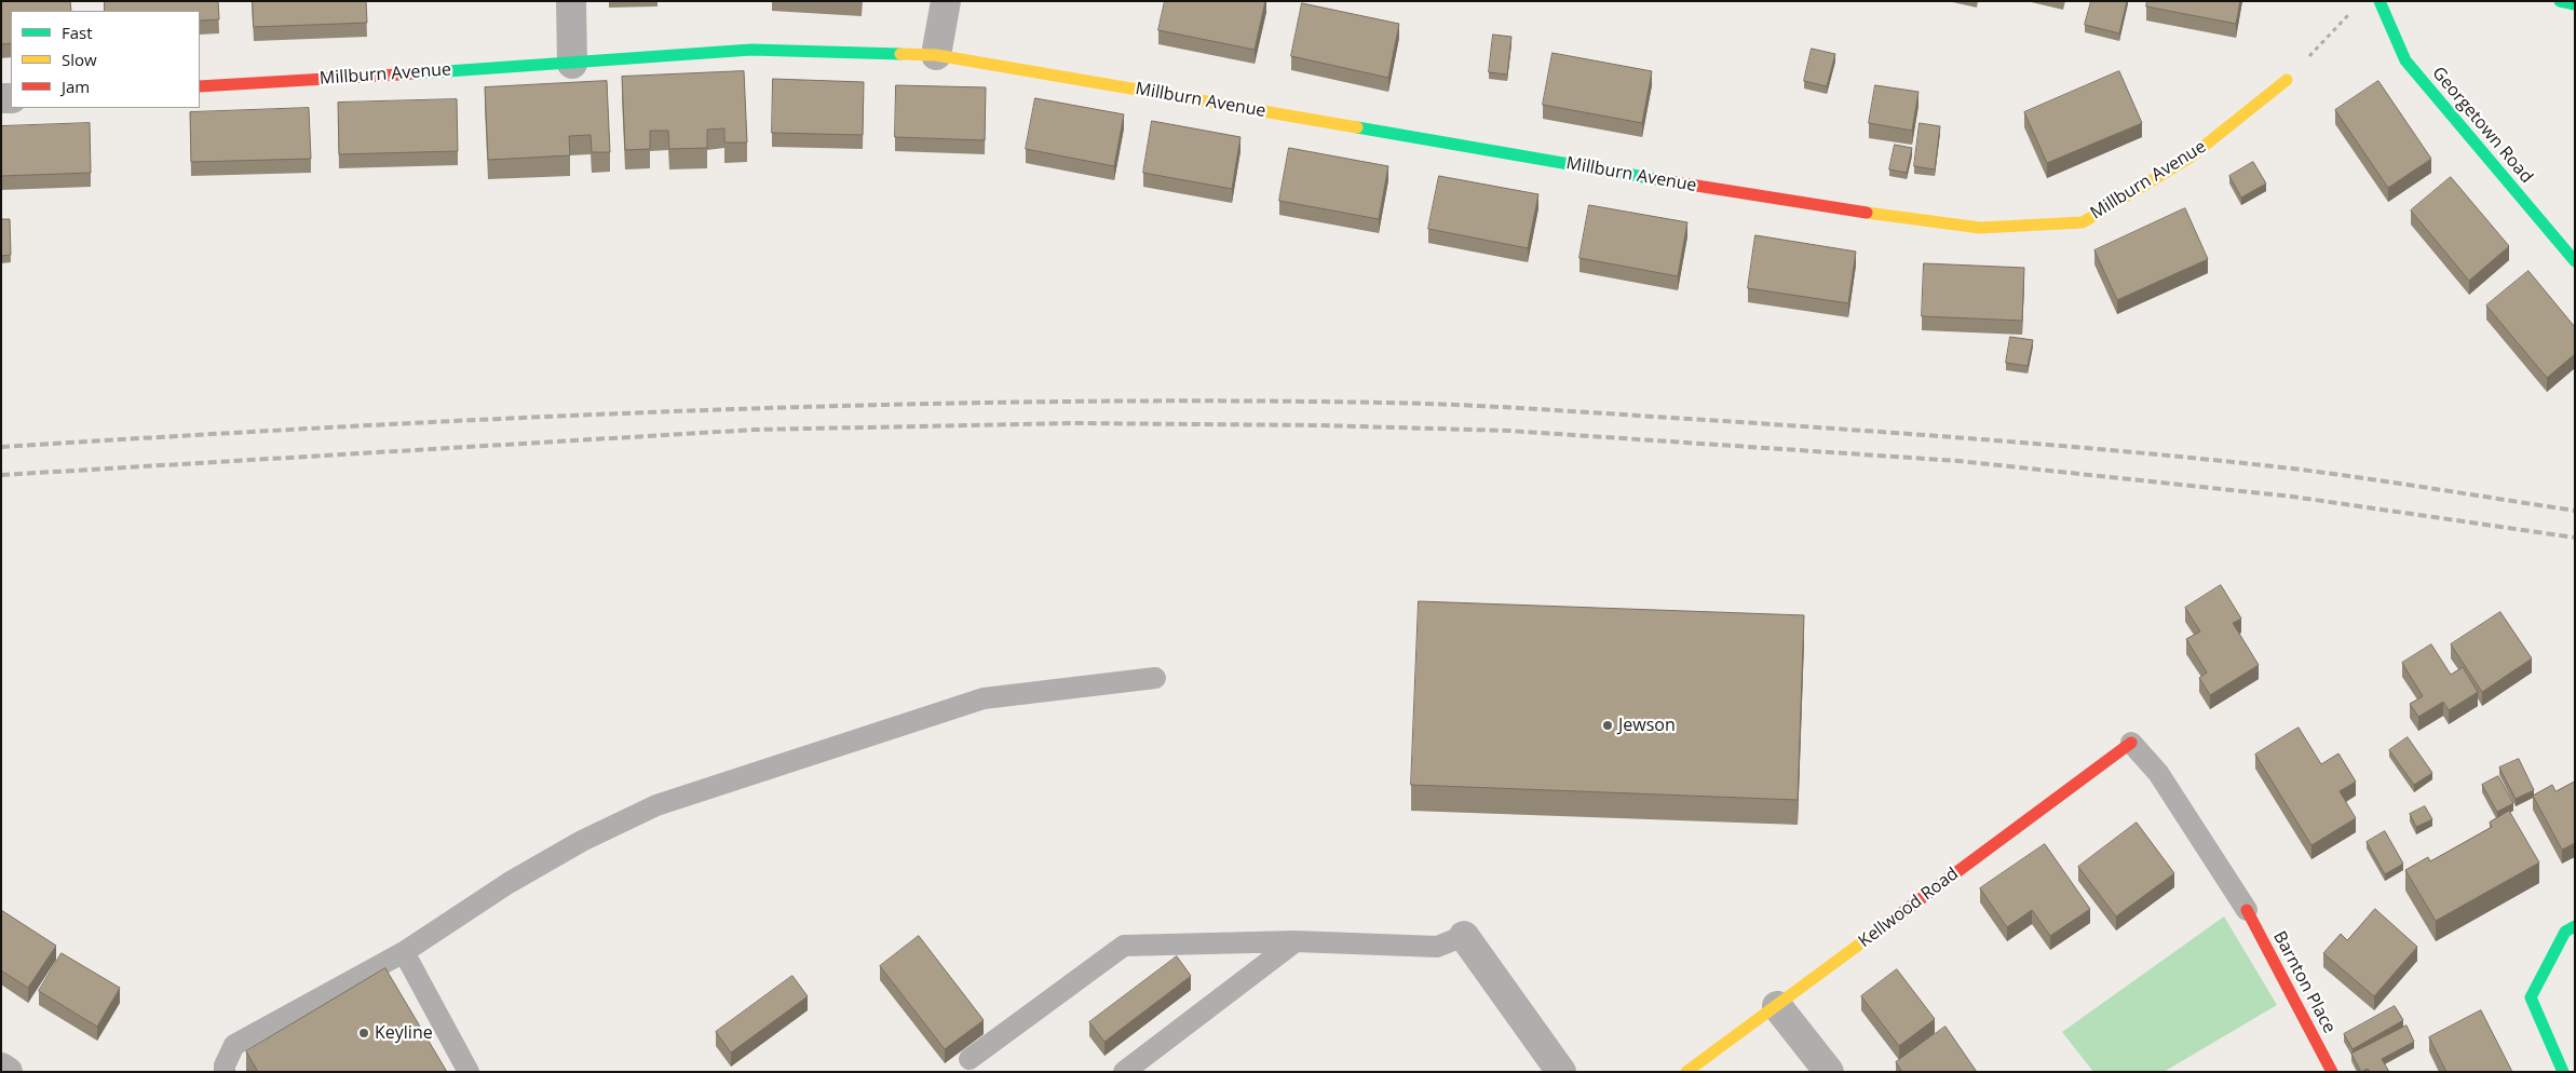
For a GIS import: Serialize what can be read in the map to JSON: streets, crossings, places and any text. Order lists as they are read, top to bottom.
{
  "streets": {
    "street": [
      "Millburn Avenue",
      "Georgetown Road",
      "Kellwood Road",
      "Barnton Place"
    ]
  },
  "places": ["Jewson", "Keyline"],
  "legend": ["Fast", "Slow", "Jam"]
}
